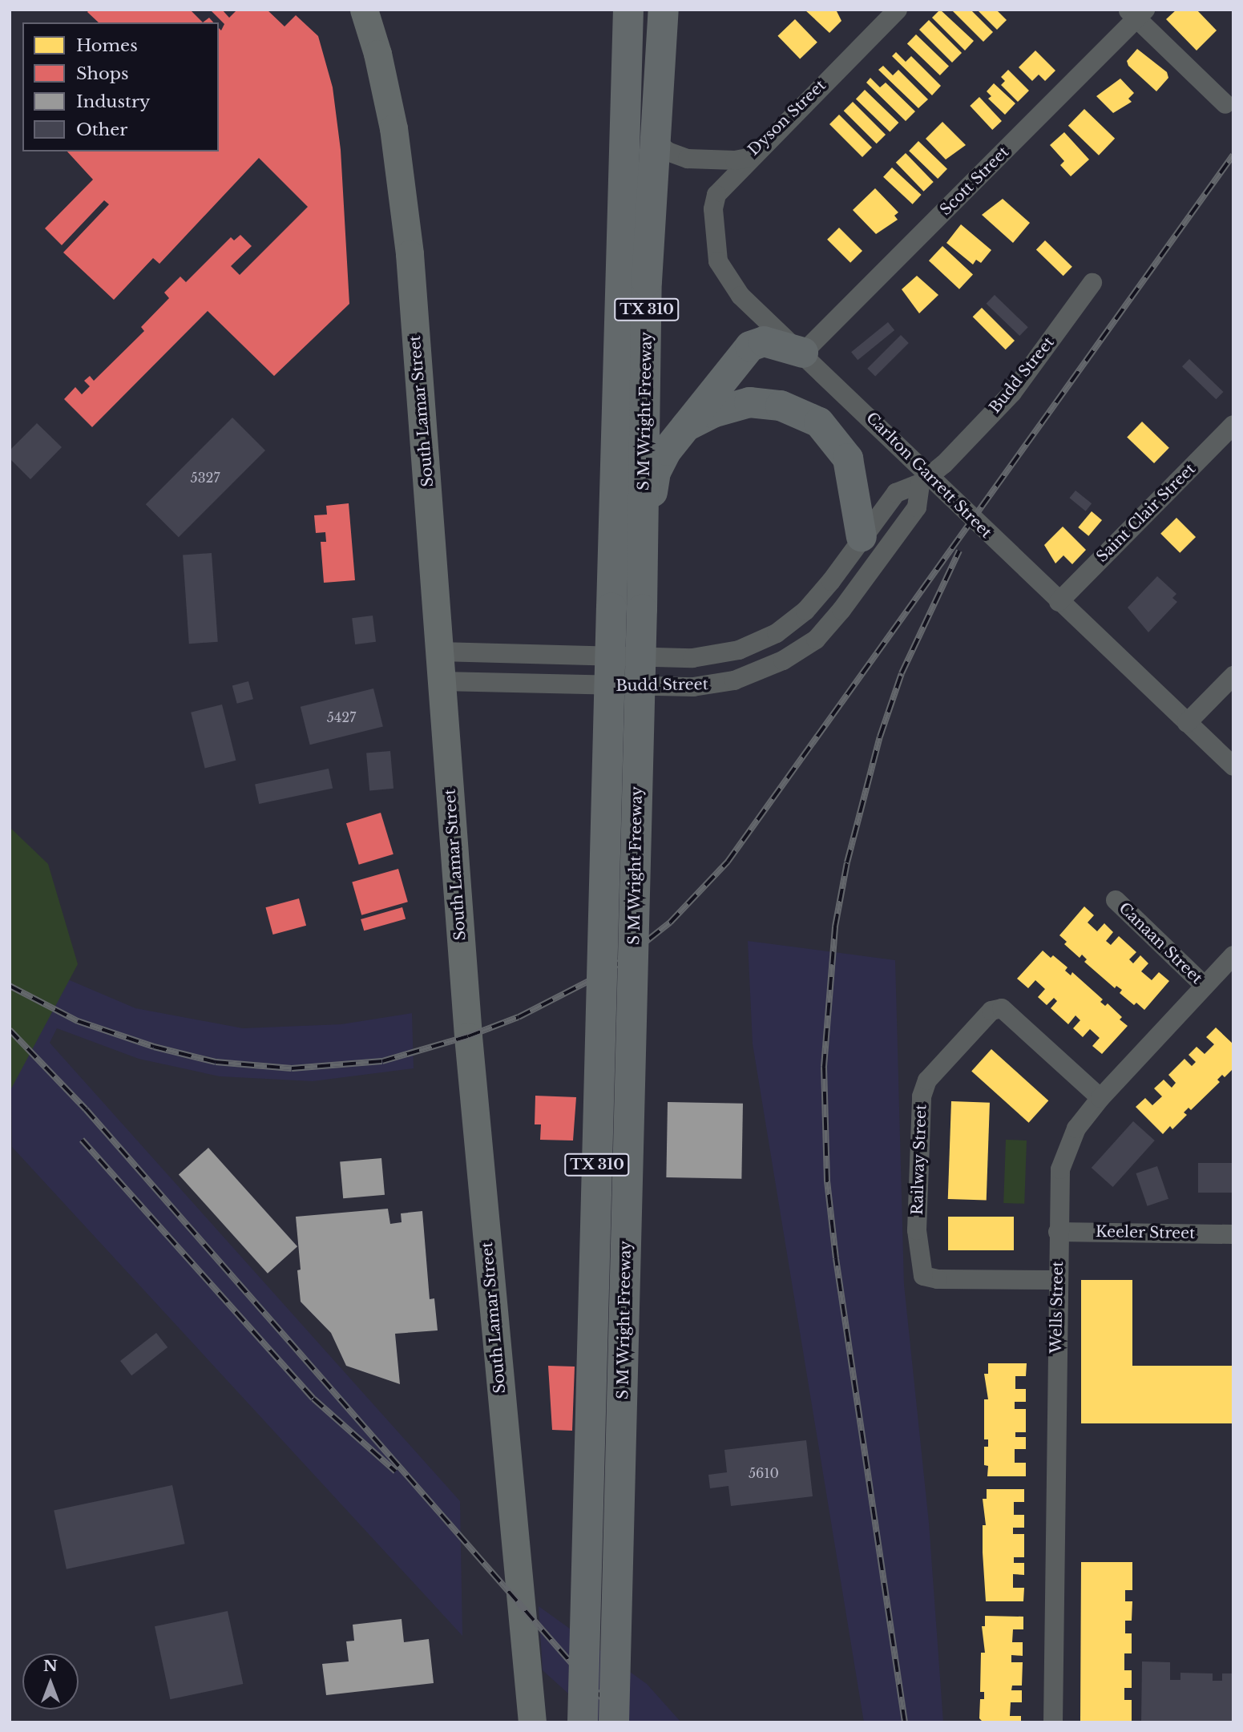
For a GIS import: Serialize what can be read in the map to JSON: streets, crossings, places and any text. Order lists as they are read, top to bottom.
{
  "streets": {
    "main road": ["TX 310", "South Lamar Street", "S M Wright Freeway"],
    "street": [
      "Dyson Street",
      "Scott Street",
      "Budd Street",
      "Carlton Garrett Street",
      "Saint Clair Street",
      "Canaan Street",
      "Railway Street",
      "Keeler Street",
      "Wells Street"
    ]
  },
  "crossings": [
    ["Dyson Street", "S M Wright Freeway"],
    ["Dyson Street", "Carlton Garrett Street"],
    ["Scott Street", "Carlton Garrett Street"],
    ["Budd Street", "South Lamar Street"],
    ["Budd Street", "Carlton Garrett Street"],
    ["Carlton Garrett Street", "Saint Clair Street"],
    ["Canaan Street", "Wells Street"],
    ["Railway Street", "Wells Street"],
    ["Keeler Street", "Wells Street"]
  ],
  "house_numbers": ["5327", "5427", "5610"],
  "legend": [
    "Homes",
    "Shops",
    "Industry",
    "Other"
  ],
  "north": "top"
}
